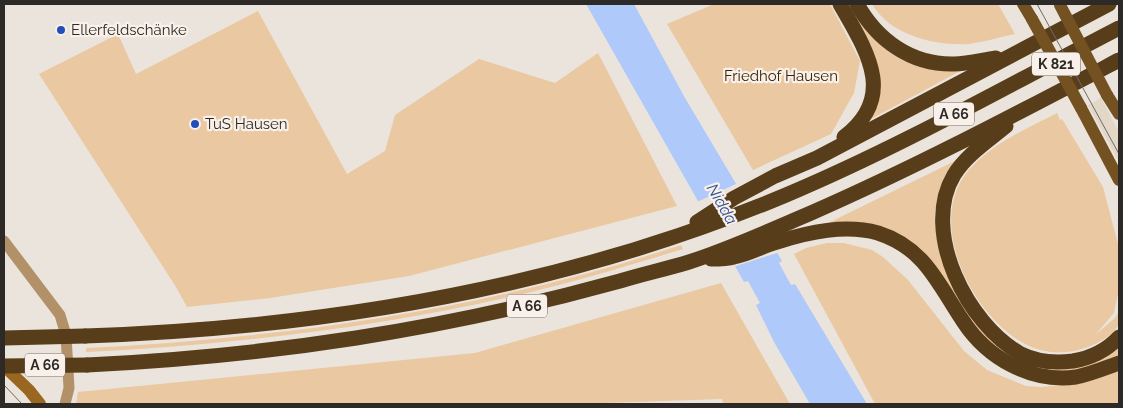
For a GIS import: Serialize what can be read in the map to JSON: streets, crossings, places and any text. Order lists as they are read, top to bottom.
{
  "streets": {
    "highway": ["A 66"],
    "main road": ["K 821"]
  },
  "water": ["Nidda"],
  "parks": ["Friedhof Hausen"],
  "places": ["Ellerfeldschänke", "TuS Hausen"]
}
